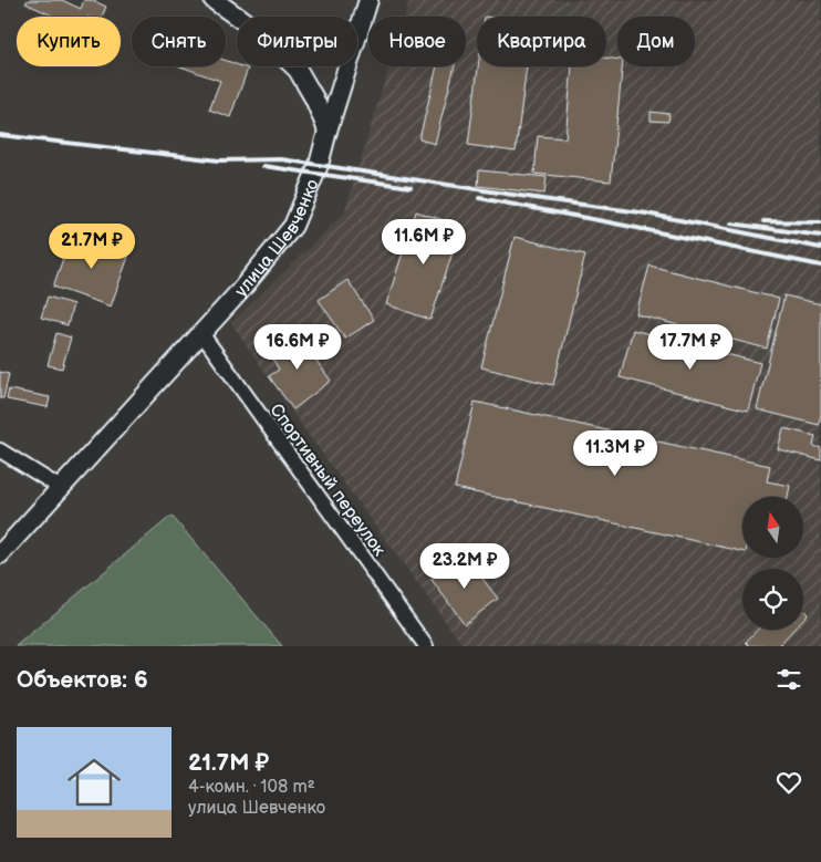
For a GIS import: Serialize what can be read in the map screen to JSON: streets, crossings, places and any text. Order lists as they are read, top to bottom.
{
  "streets": {
    "street": ["улица Шевченко", "Спортивный переулок"]
  },
  "crossings": [
    ["улица Шевченко", "Спортивный переулок"]
  ],
  "north": "top",
  "page": {
    "chip": [
      "Купить",
      "Снять",
      "Фильтры",
      "Новое",
      "Квартира",
      "Дом"
    ],
    "price": [
      "11.6M ₽",
      "21.7M ₽",
      "16.6M ₽",
      "17.7M ₽",
      "11.3M ₽",
      "23.2M ₽"
    ],
    "heading": "Объектов: 6",
    "list": [
      {
        "name": "21.7M ₽",
        "note": "4-комн. · 108 m² · улица Шевченко"
      }
    ]
  }
}
